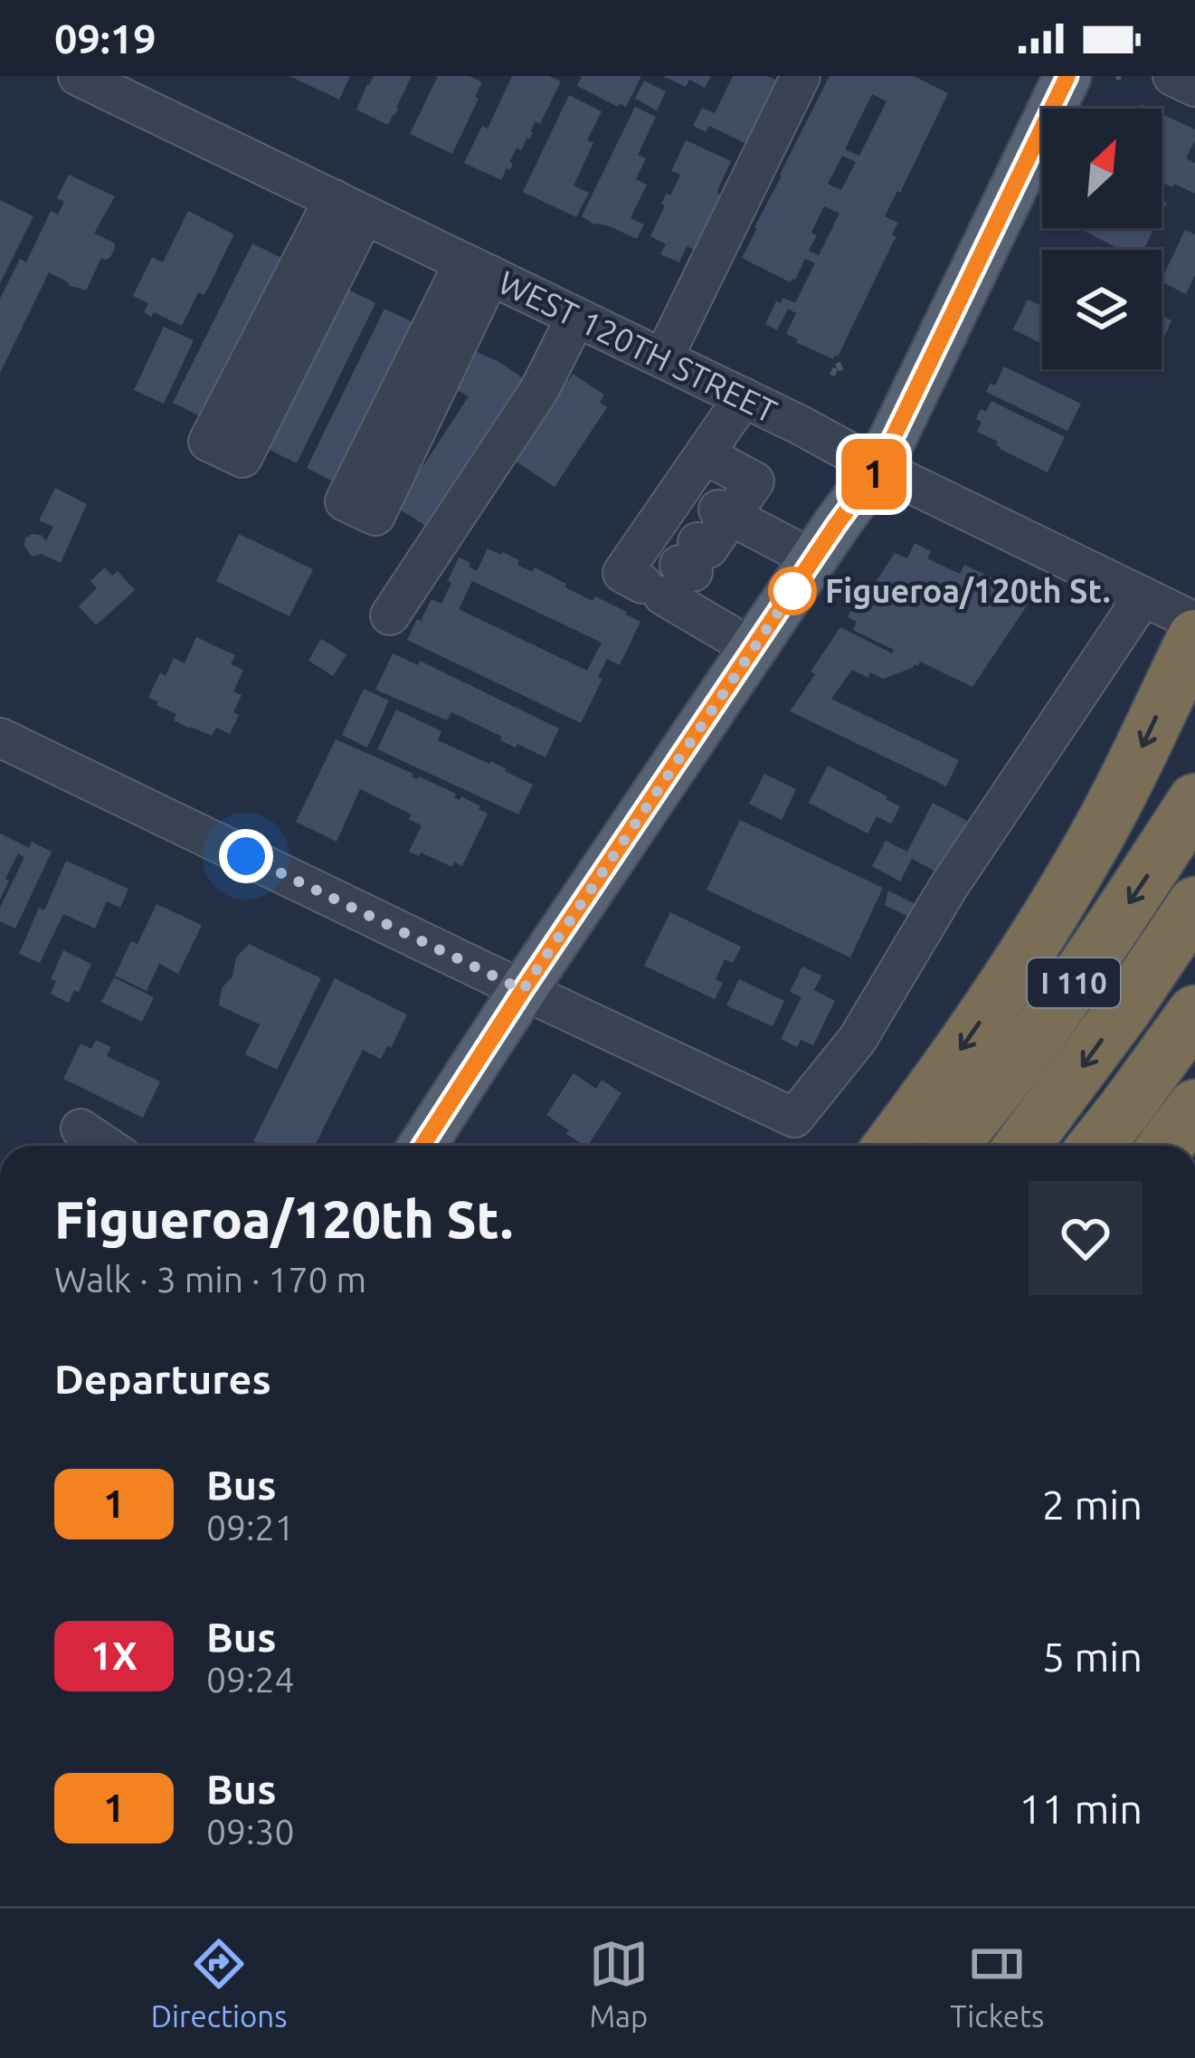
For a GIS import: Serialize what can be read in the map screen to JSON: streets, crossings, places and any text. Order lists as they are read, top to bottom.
{
  "streets": {
    "highway": ["I 110"],
    "street": ["WEST 120TH STREET"]
  },
  "places": ["Figueroa/120th St."],
  "lines": ["bus line 1"],
  "north": "top right",
  "page": {
    "status": "09:19",
    "on_map": "1",
    "heading": [
      ["Figueroa/120th St.", "Walk · 3 min · 170 m"],
      "Departures"
    ],
    "list": [
      {
        "mark": "1",
        "name": "Bus",
        "note": "09:21",
        "value": "2 min"
      },
      {
        "mark": "1X",
        "name": "Bus",
        "note": "09:24",
        "value": "5 min"
      },
      {
        "mark": "1",
        "name": "Bus",
        "note": "09:30",
        "value": "11 min"
      }
    ],
    "tabs": ["Directions", "Map", "Tickets"]
  }
}
